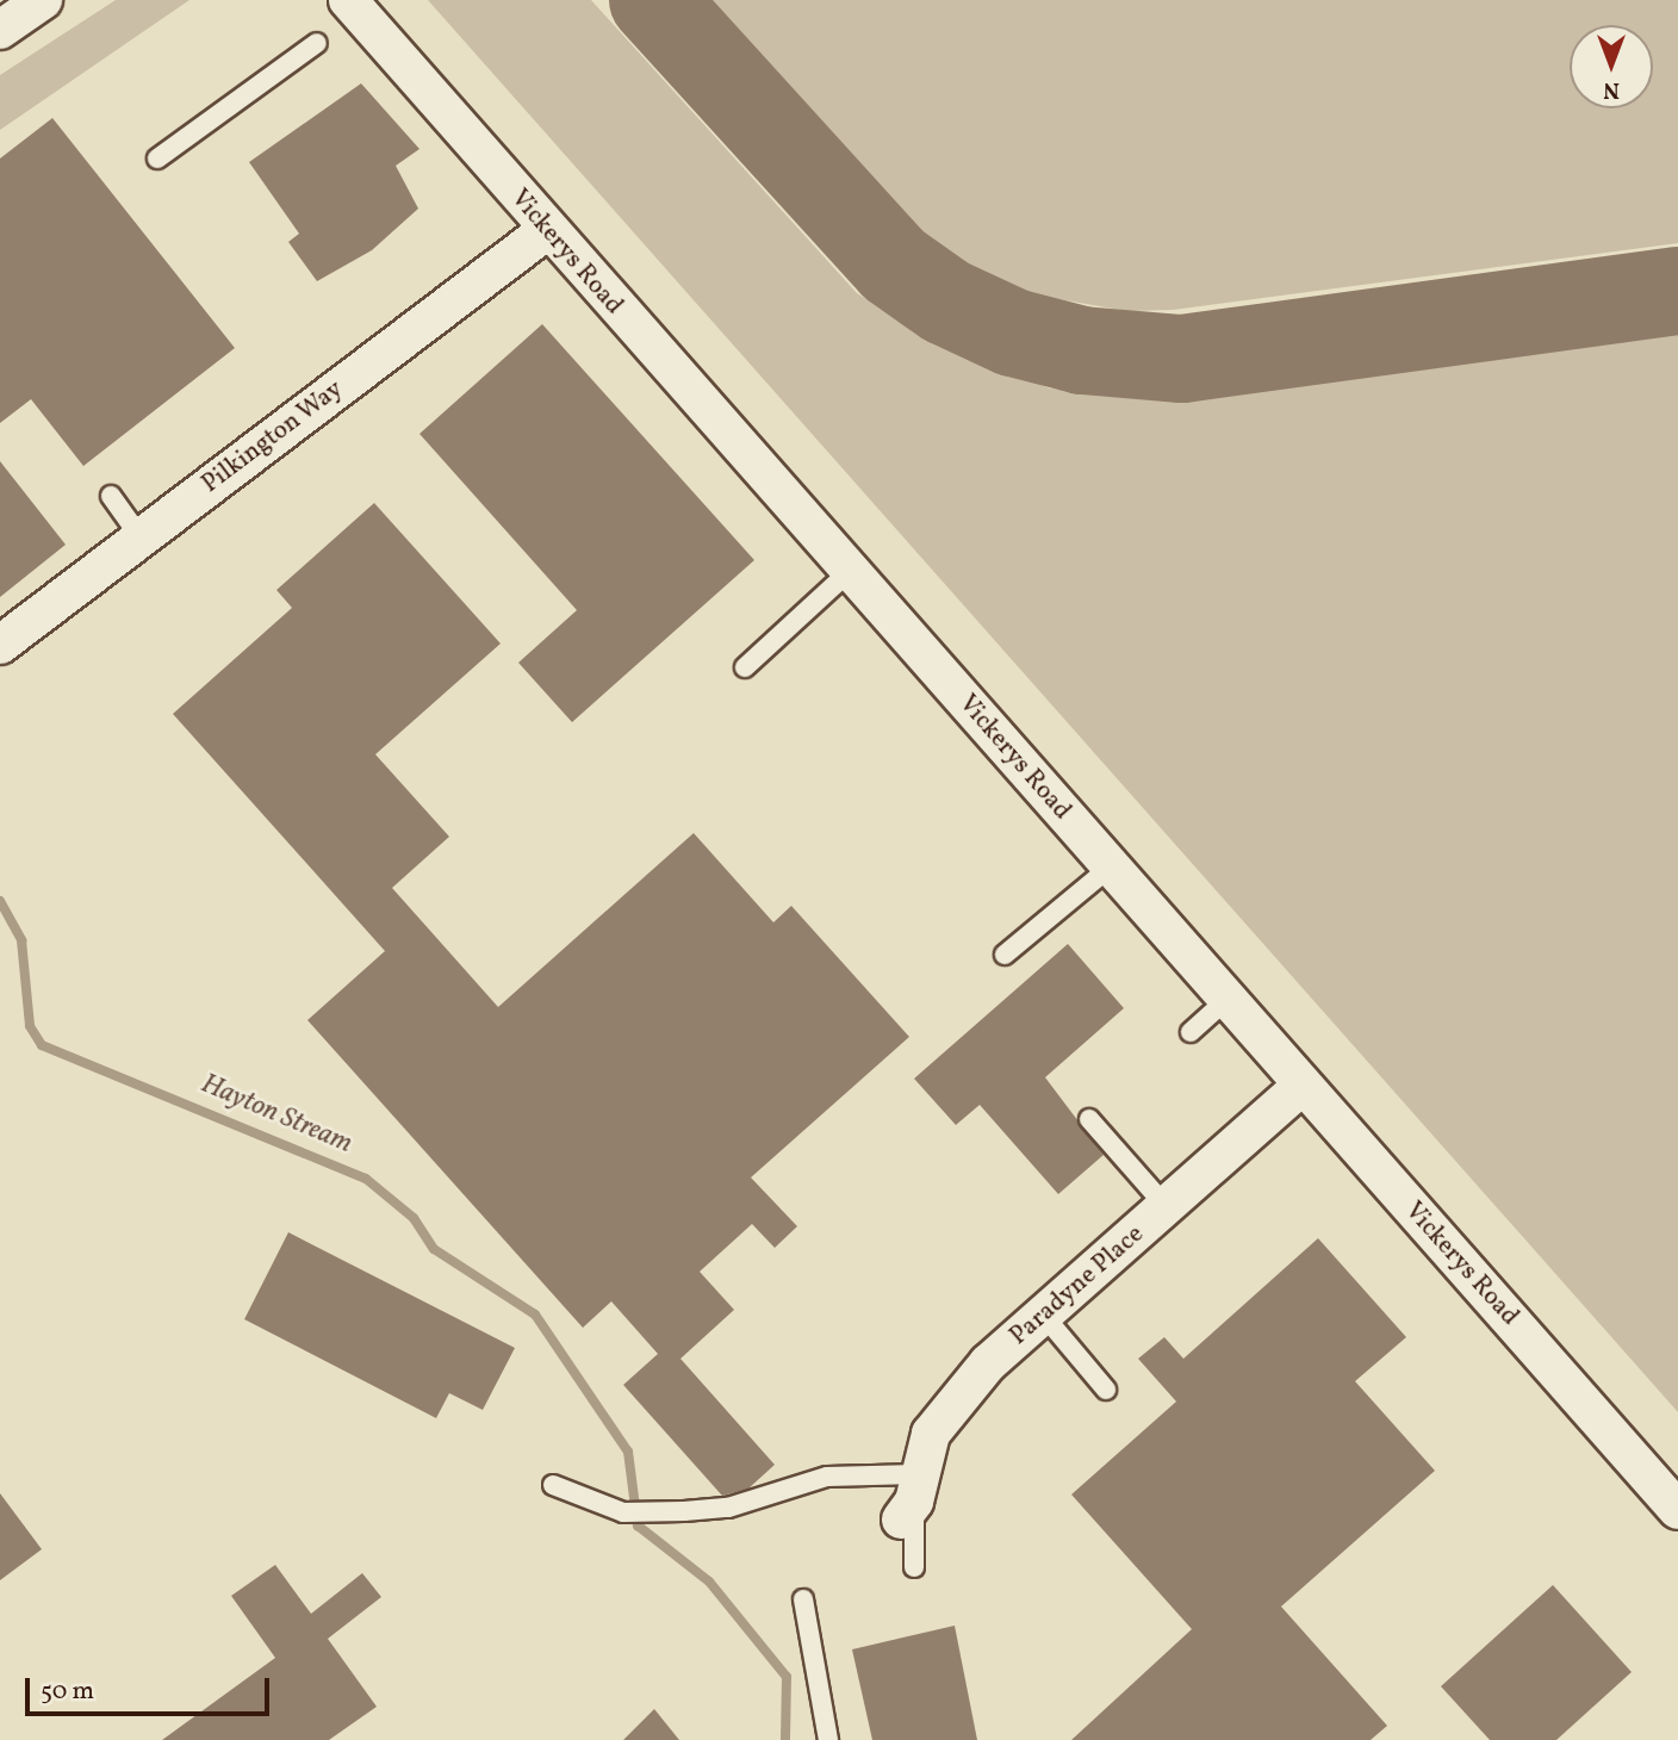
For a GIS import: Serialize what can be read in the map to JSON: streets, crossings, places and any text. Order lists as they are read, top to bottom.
{
  "streets": {
    "street": ["Vickerys Road", "Pilkington Way", "Paradyne Place"]
  },
  "crossings": [
    ["Vickerys Road", "Pilkington Way"],
    ["Vickerys Road", "Paradyne Place"]
  ],
  "water": ["Hayton Stream"],
  "scale_bar": "50 m",
  "north": "bottom"
}
